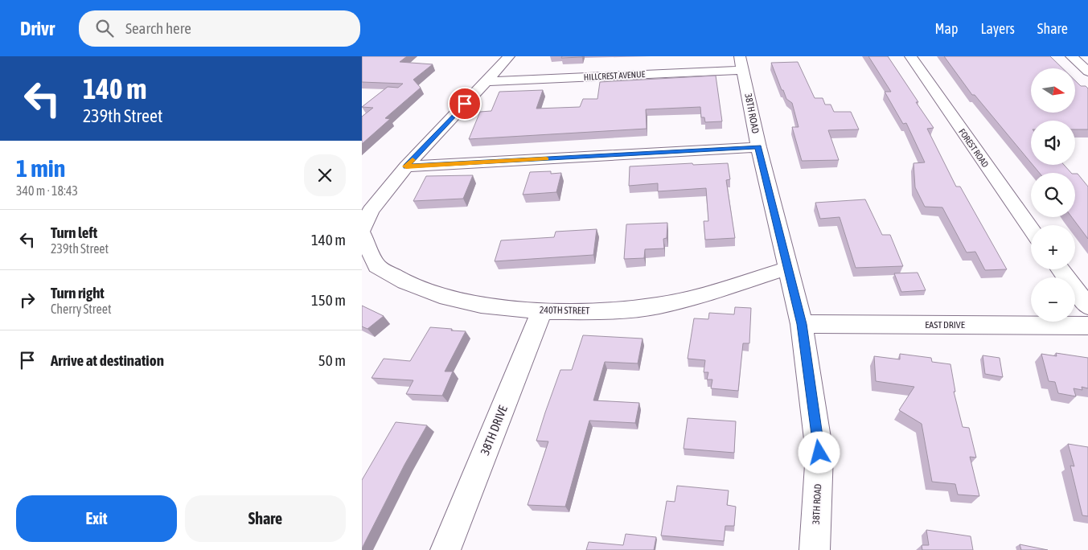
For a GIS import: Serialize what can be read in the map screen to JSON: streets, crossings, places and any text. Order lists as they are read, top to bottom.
{
  "streets": {
    "street": [
      "HILLCREST AVENUE",
      "38TH ROAD",
      "FOREST ROAD",
      "240TH STREET",
      "EAST DRIVE",
      "38TH DRIVE"
    ]
  },
  "crossings": [
    ["HILLCREST AVENUE", "38TH ROAD"],
    ["38TH ROAD", "240TH STREET"],
    ["38TH ROAD", "EAST DRIVE"],
    ["240TH STREET", "38TH DRIVE"]
  ],
  "north": "right",
  "page": {
    "header": "Drivr",
    "search": "Search here",
    "nav": ["Map", "Layers", "Share"],
    "turn": ["140 m", "239th Street"],
    "map_buttons": ["+", "−"],
    "heading": ["1 min", "340 m · 18:43"],
    "list": [
      {
        "name": "Turn left",
        "note": "239th Street",
        "value": "140 m"
      },
      {
        "name": "Turn right",
        "note": "Cherry Street",
        "value": "150 m"
      },
      {
        "name": "Arrive at destination",
        "value": "50 m"
      }
    ],
    "buttons": ["Exit", "Share"]
  }
}
